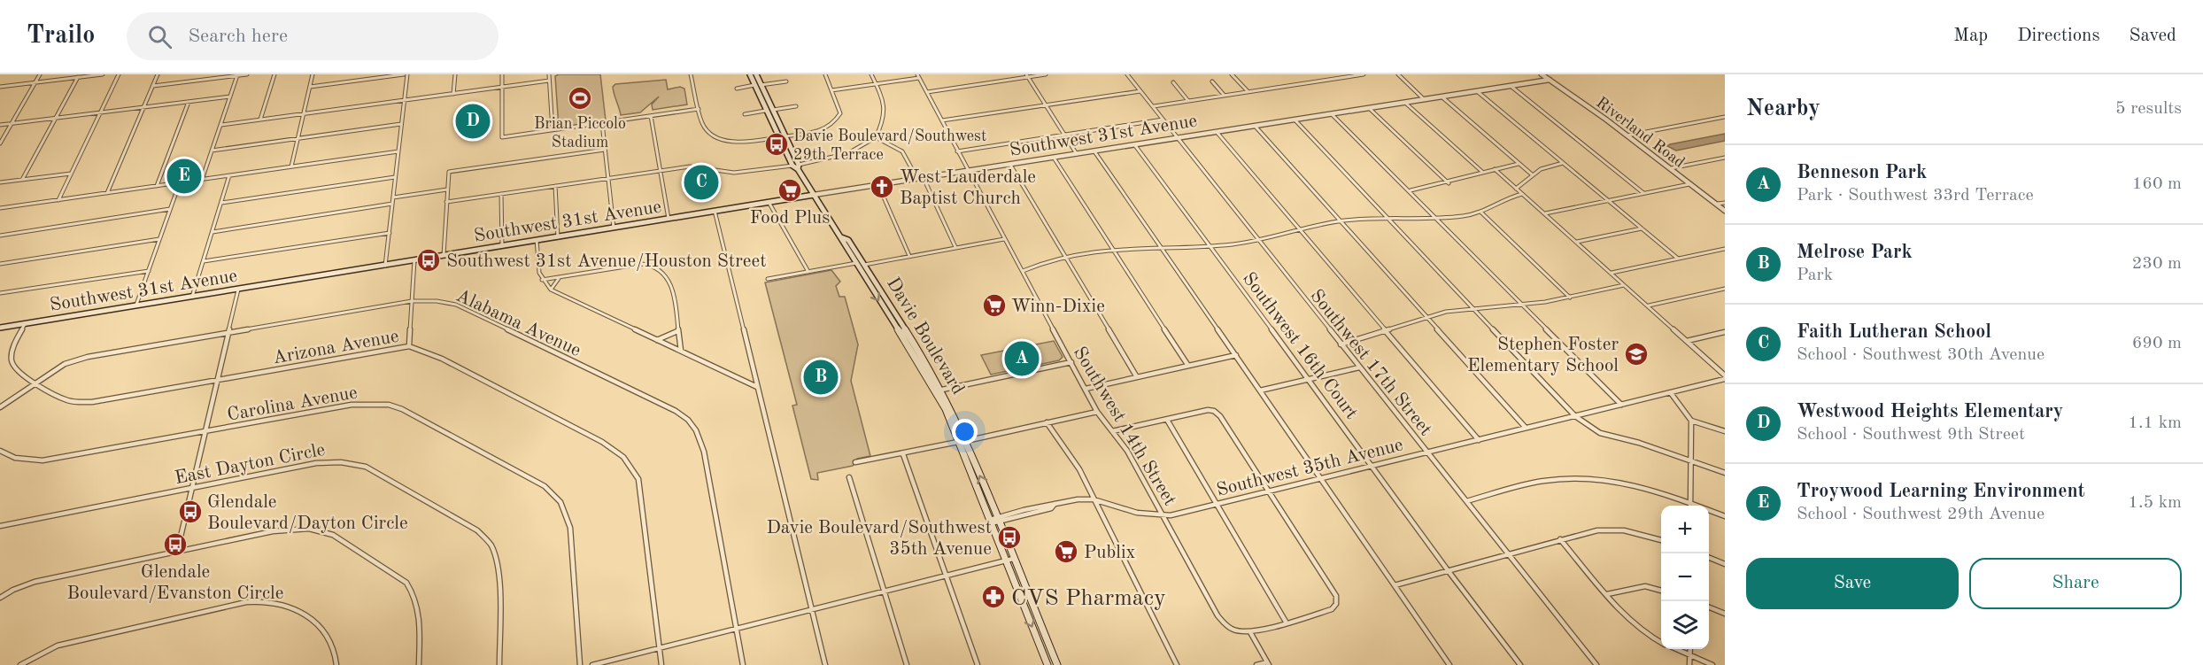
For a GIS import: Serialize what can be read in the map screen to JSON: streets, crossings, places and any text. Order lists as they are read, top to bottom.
{
  "streets": {
    "main road": ["Southwest 31st Avenue", "Davie Boulevard"],
    "street": [
      "Riverland Road",
      "Alabama Avenue",
      "Southwest 16th Court",
      "Arizona Avenue",
      "Southwest 17th Street",
      "Carolina Avenue",
      "Southwest 14th Street",
      "East Dayton Circle",
      "Southwest 35th Avenue"
    ]
  },
  "crossings": [
    ["Riverland Road", "Southwest 31st Avenue"],
    ["Southwest 31st Avenue", "Davie Boulevard"],
    ["Southwest 31st Avenue", "Southwest 16th Court"],
    ["Southwest 31st Avenue", "Arizona Avenue"],
    ["Southwest 31st Avenue", "Southwest 17th Street"],
    ["Southwest 31st Avenue", "Southwest 14th Street"],
    ["Alabama Avenue", "Arizona Avenue"],
    ["Davie Boulevard", "Southwest 35th Avenue"],
    ["Southwest 16th Court", "Southwest 35th Avenue"],
    ["Southwest 17th Street", "Southwest 35th Avenue"],
    ["Southwest 14th Street", "Southwest 35th Avenue"]
  ],
  "places": {
    "sports": ["Brian Piccolo Stadium"],
    "bus stop": [
      "Davie Boulevard/Southwest 29th Terrace",
      "Southwest 31st Avenue/Houston Street",
      "Glendale Boulevard/Dayton Circle",
      "Davie Boulevard/Southwest 35th Avenue",
      "Glendale Boulevard/Evanston Circle"
    ],
    "church": ["West Lauderdale Baptist Church"],
    "supermarket": ["Food Plus", "Winn-Dixie", "Publix"],
    "school or university": ["Stephen Foster Elementary School"],
    "pharmacy": ["CVS Pharmacy"]
  },
  "page": {
    "header": "Trailo",
    "search": "Search here",
    "nav": ["Map", "Directions", "Saved"],
    "heading": ["Nearby", "5 results"],
    "pins": [
      "D",
      "E",
      "C",
      "A",
      "B"
    ],
    "list": [
      {
        "mark": "A",
        "name": "Benneson Park",
        "note": "Park · Southwest 33rd Terrace",
        "value": "160 m"
      },
      {
        "mark": "B",
        "name": "Melrose Park",
        "note": "Park",
        "value": "230 m"
      },
      {
        "mark": "C",
        "name": "Faith Lutheran School",
        "note": "School · Southwest 30th Avenue",
        "value": "690 m"
      },
      {
        "mark": "D",
        "name": "Westwood Heights Elementary",
        "note": "School · Southwest 9th Street",
        "value": "1.1 km"
      },
      {
        "mark": "E",
        "name": "Troywood Learning Environment",
        "note": "School · Southwest 29th Avenue",
        "value": "1.5 km"
      }
    ],
    "map_buttons": ["+", "−"],
    "buttons": ["Save", "Share"]
  }
}
